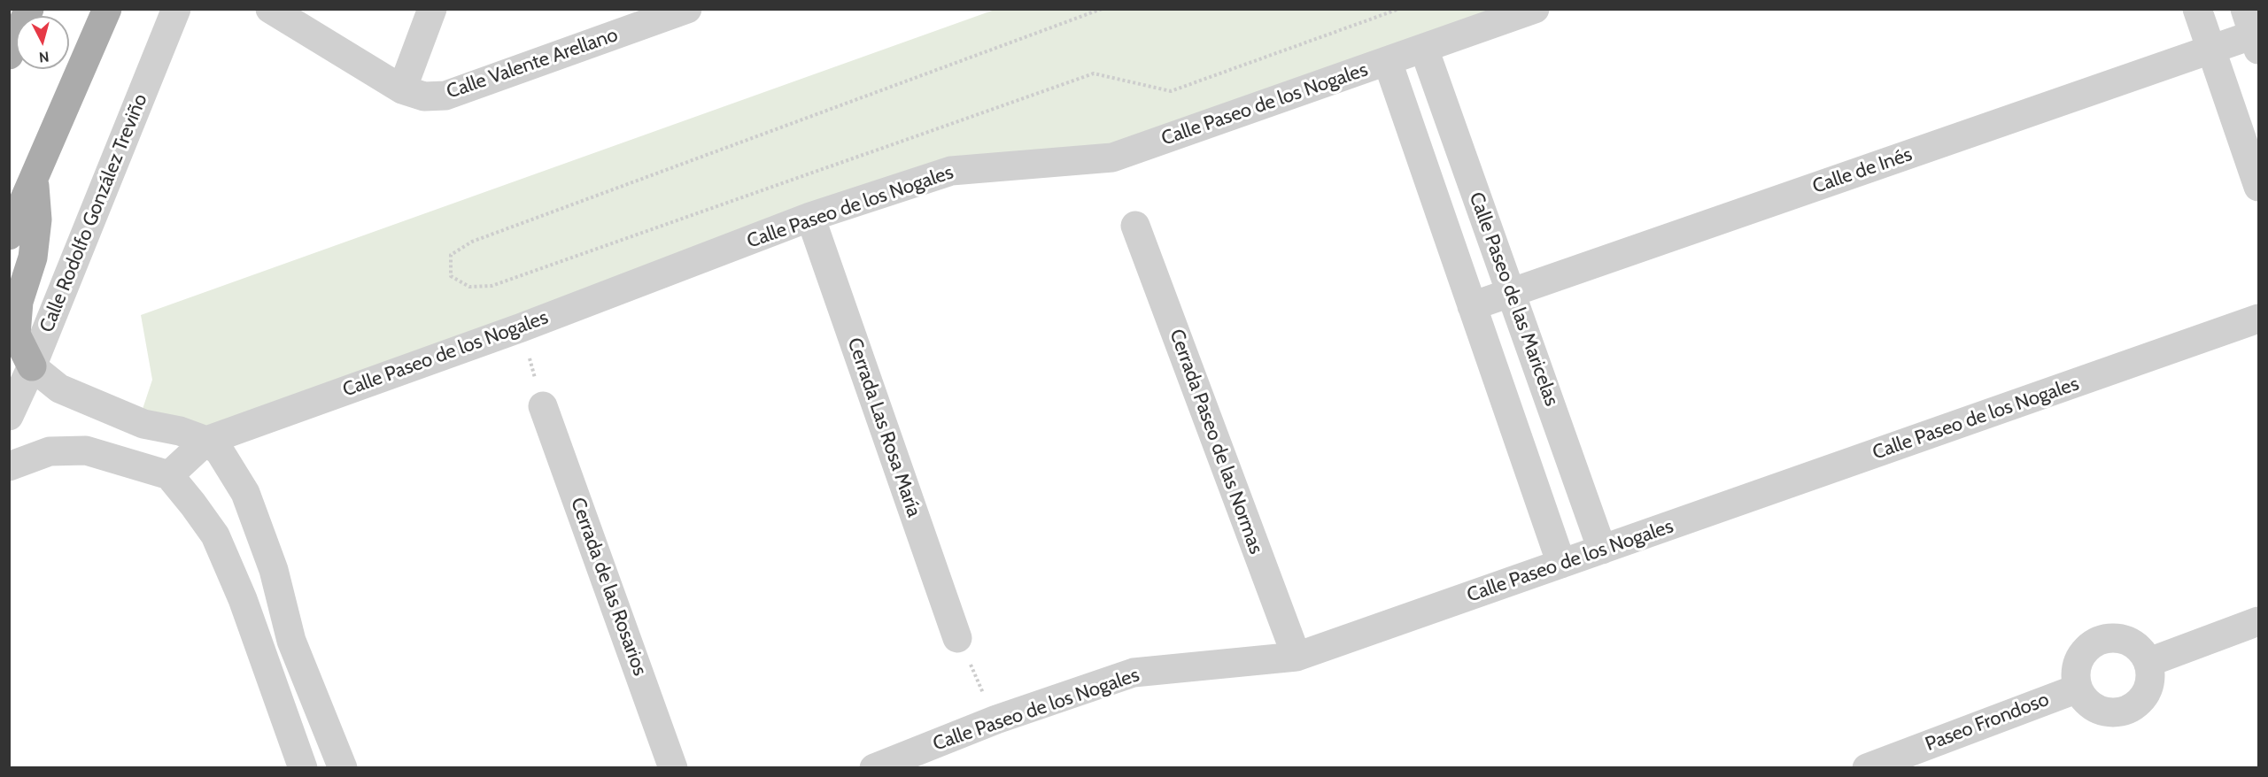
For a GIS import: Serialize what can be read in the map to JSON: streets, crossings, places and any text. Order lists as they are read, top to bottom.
{
  "streets": {
    "street": [
      "Calle Valente Arellano",
      "Calle Paseo de los Nogales",
      "Calle de Inés",
      "Calle Rodolfo González Treviño",
      "Calle Paseo de las Maricelas",
      "Cerrada Las Rosa María",
      "Cerrada Paseo de las Normas",
      "Cerrada de las Rosarios",
      "Paseo Frondoso"
    ]
  },
  "crossings": [
    ["Calle Paseo de los Nogales", "Calle Paseo de las Maricelas"],
    ["Calle Paseo de los Nogales", "Cerrada Las Rosa María"],
    ["Calle Paseo de los Nogales", "Cerrada Paseo de las Normas"],
    ["Calle de Inés", "Calle Paseo de las Maricelas"]
  ],
  "north": "bottom"
}
